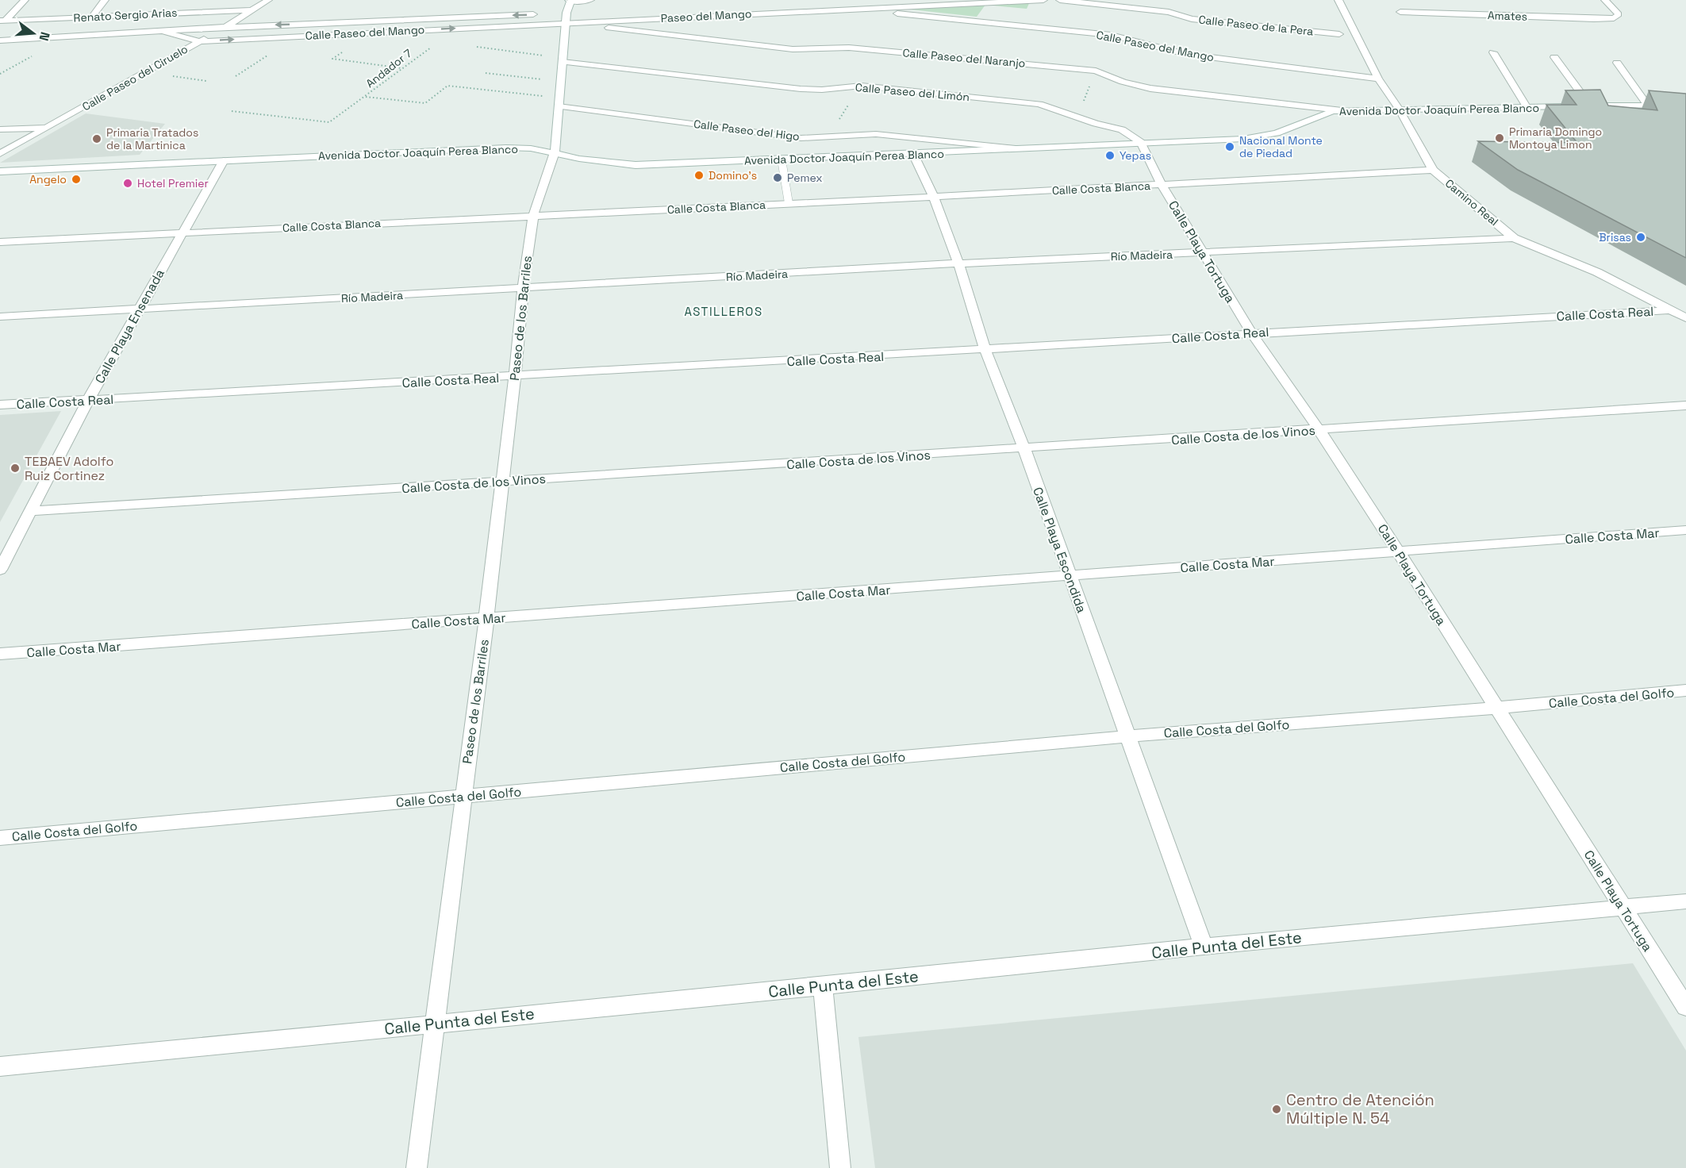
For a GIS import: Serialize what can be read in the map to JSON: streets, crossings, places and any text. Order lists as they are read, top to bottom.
{
  "streets": {
    "street": [
      "Renato Sergio Arias",
      "Paseo del Mango",
      "Amates",
      "Calle Paseo de la Pera",
      "Calle Paseo del Mango",
      "Calle Paseo del Naranjo",
      "Calle Paseo del Ciruelo",
      "Calle Paseo del Limón",
      "Avenida Doctor Joaquín Perea Blanco",
      "Calle Paseo del Higo",
      "Calle Costa Blanca",
      "Camino Real",
      "Calle Playa Tortuga",
      "Río Madeira",
      "Calle Costa Real",
      "Paseo de los Barriles",
      "Calle Playa Ensenada",
      "Calle Costa de los Vinos",
      "Calle Costa Mar",
      "Calle Playa Escondida",
      "Calle Costa del Golfo",
      "Calle Punta del Este"
    ],
    "path": ["Andador 7"]
  },
  "crossings": [
    ["Renato Sergio Arias", "Calle Paseo del Ciruelo"],
    ["Paseo del Mango", "Calle Paseo del Mango"],
    ["Paseo del Mango", "Calle Paseo del Naranjo"],
    ["Paseo del Mango", "Paseo de los Barriles"],
    ["Calle Paseo del Mango", "Andador 7"],
    ["Calle Paseo del Mango", "Calle Paseo del Ciruelo"],
    ["Calle Paseo del Mango", "Camino Real"],
    ["Calle Paseo del Mango", "Paseo de los Barriles"],
    ["Calle Paseo del Naranjo", "Avenida Doctor Joaquín Perea Blanco"],
    ["Calle Paseo del Limón", "Avenida Doctor Joaquín Perea Blanco"],
    ["Calle Paseo del Limón", "Calle Playa Tortuga"],
    ["Calle Paseo del Limón", "Paseo de los Barriles"],
    ["Avenida Doctor Joaquín Perea Blanco", "Calle Paseo del Higo"],
    ["Avenida Doctor Joaquín Perea Blanco", "Camino Real"],
    ["Avenida Doctor Joaquín Perea Blanco", "Calle Playa Tortuga"],
    ["Avenida Doctor Joaquín Perea Blanco", "Paseo de los Barriles"],
    ["Avenida Doctor Joaquín Perea Blanco", "Calle Playa Ensenada"],
    ["Avenida Doctor Joaquín Perea Blanco", "Calle Playa Escondida"],
    ["Calle Paseo del Higo", "Paseo de los Barriles"],
    ["Calle Costa Blanca", "Camino Real"],
    ["Calle Costa Blanca", "Calle Playa Tortuga"],
    ["Calle Costa Blanca", "Paseo de los Barriles"],
    ["Calle Costa Blanca", "Calle Playa Ensenada"],
    ["Calle Costa Blanca", "Calle Playa Escondida"],
    ["Camino Real", "Río Madeira"],
    ["Camino Real", "Calle Costa Real"],
    ["Calle Playa Tortuga", "Río Madeira"],
    ["Calle Playa Tortuga", "Calle Costa Real"],
    ["Calle Playa Tortuga", "Calle Costa de los Vinos"],
    ["Calle Playa Tortuga", "Calle Costa Mar"],
    ["Calle Playa Tortuga", "Calle Costa del Golfo"],
    ["Calle Playa Tortuga", "Calle Punta del Este"],
    ["Río Madeira", "Paseo de los Barriles"],
    ["Río Madeira", "Calle Playa Ensenada"],
    ["Río Madeira", "Calle Playa Escondida"],
    ["Calle Costa Real", "Paseo de los Barriles"],
    ["Calle Costa Real", "Calle Playa Ensenada"],
    ["Calle Costa Real", "Calle Playa Escondida"],
    ["Paseo de los Barriles", "Calle Costa de los Vinos"],
    ["Paseo de los Barriles", "Calle Costa Mar"],
    ["Paseo de los Barriles", "Calle Costa del Golfo"],
    ["Paseo de los Barriles", "Calle Punta del Este"],
    ["Calle Playa Ensenada", "Calle Costa de los Vinos"],
    ["Calle Costa de los Vinos", "Calle Playa Escondida"],
    ["Calle Costa Mar", "Calle Playa Escondida"],
    ["Calle Playa Escondida", "Calle Costa del Golfo"],
    ["Calle Playa Escondida", "Calle Punta del Este"]
  ],
  "districts": ["ASTILLEROS"],
  "places": [
    "Primaria Domingo Montoya Limon",
    "Primaria Tratados de la Martinica",
    "Nacional Monte de Piedad",
    "Yepas",
    "Domino's",
    "Pemex",
    "Angelo",
    "Hotel Premier",
    "Brisas",
    "TEBAEV Adolfo Ruiz Cortinez",
    "Centro de Atención Múltiple N. 54"
  ],
  "north": "right"
}
